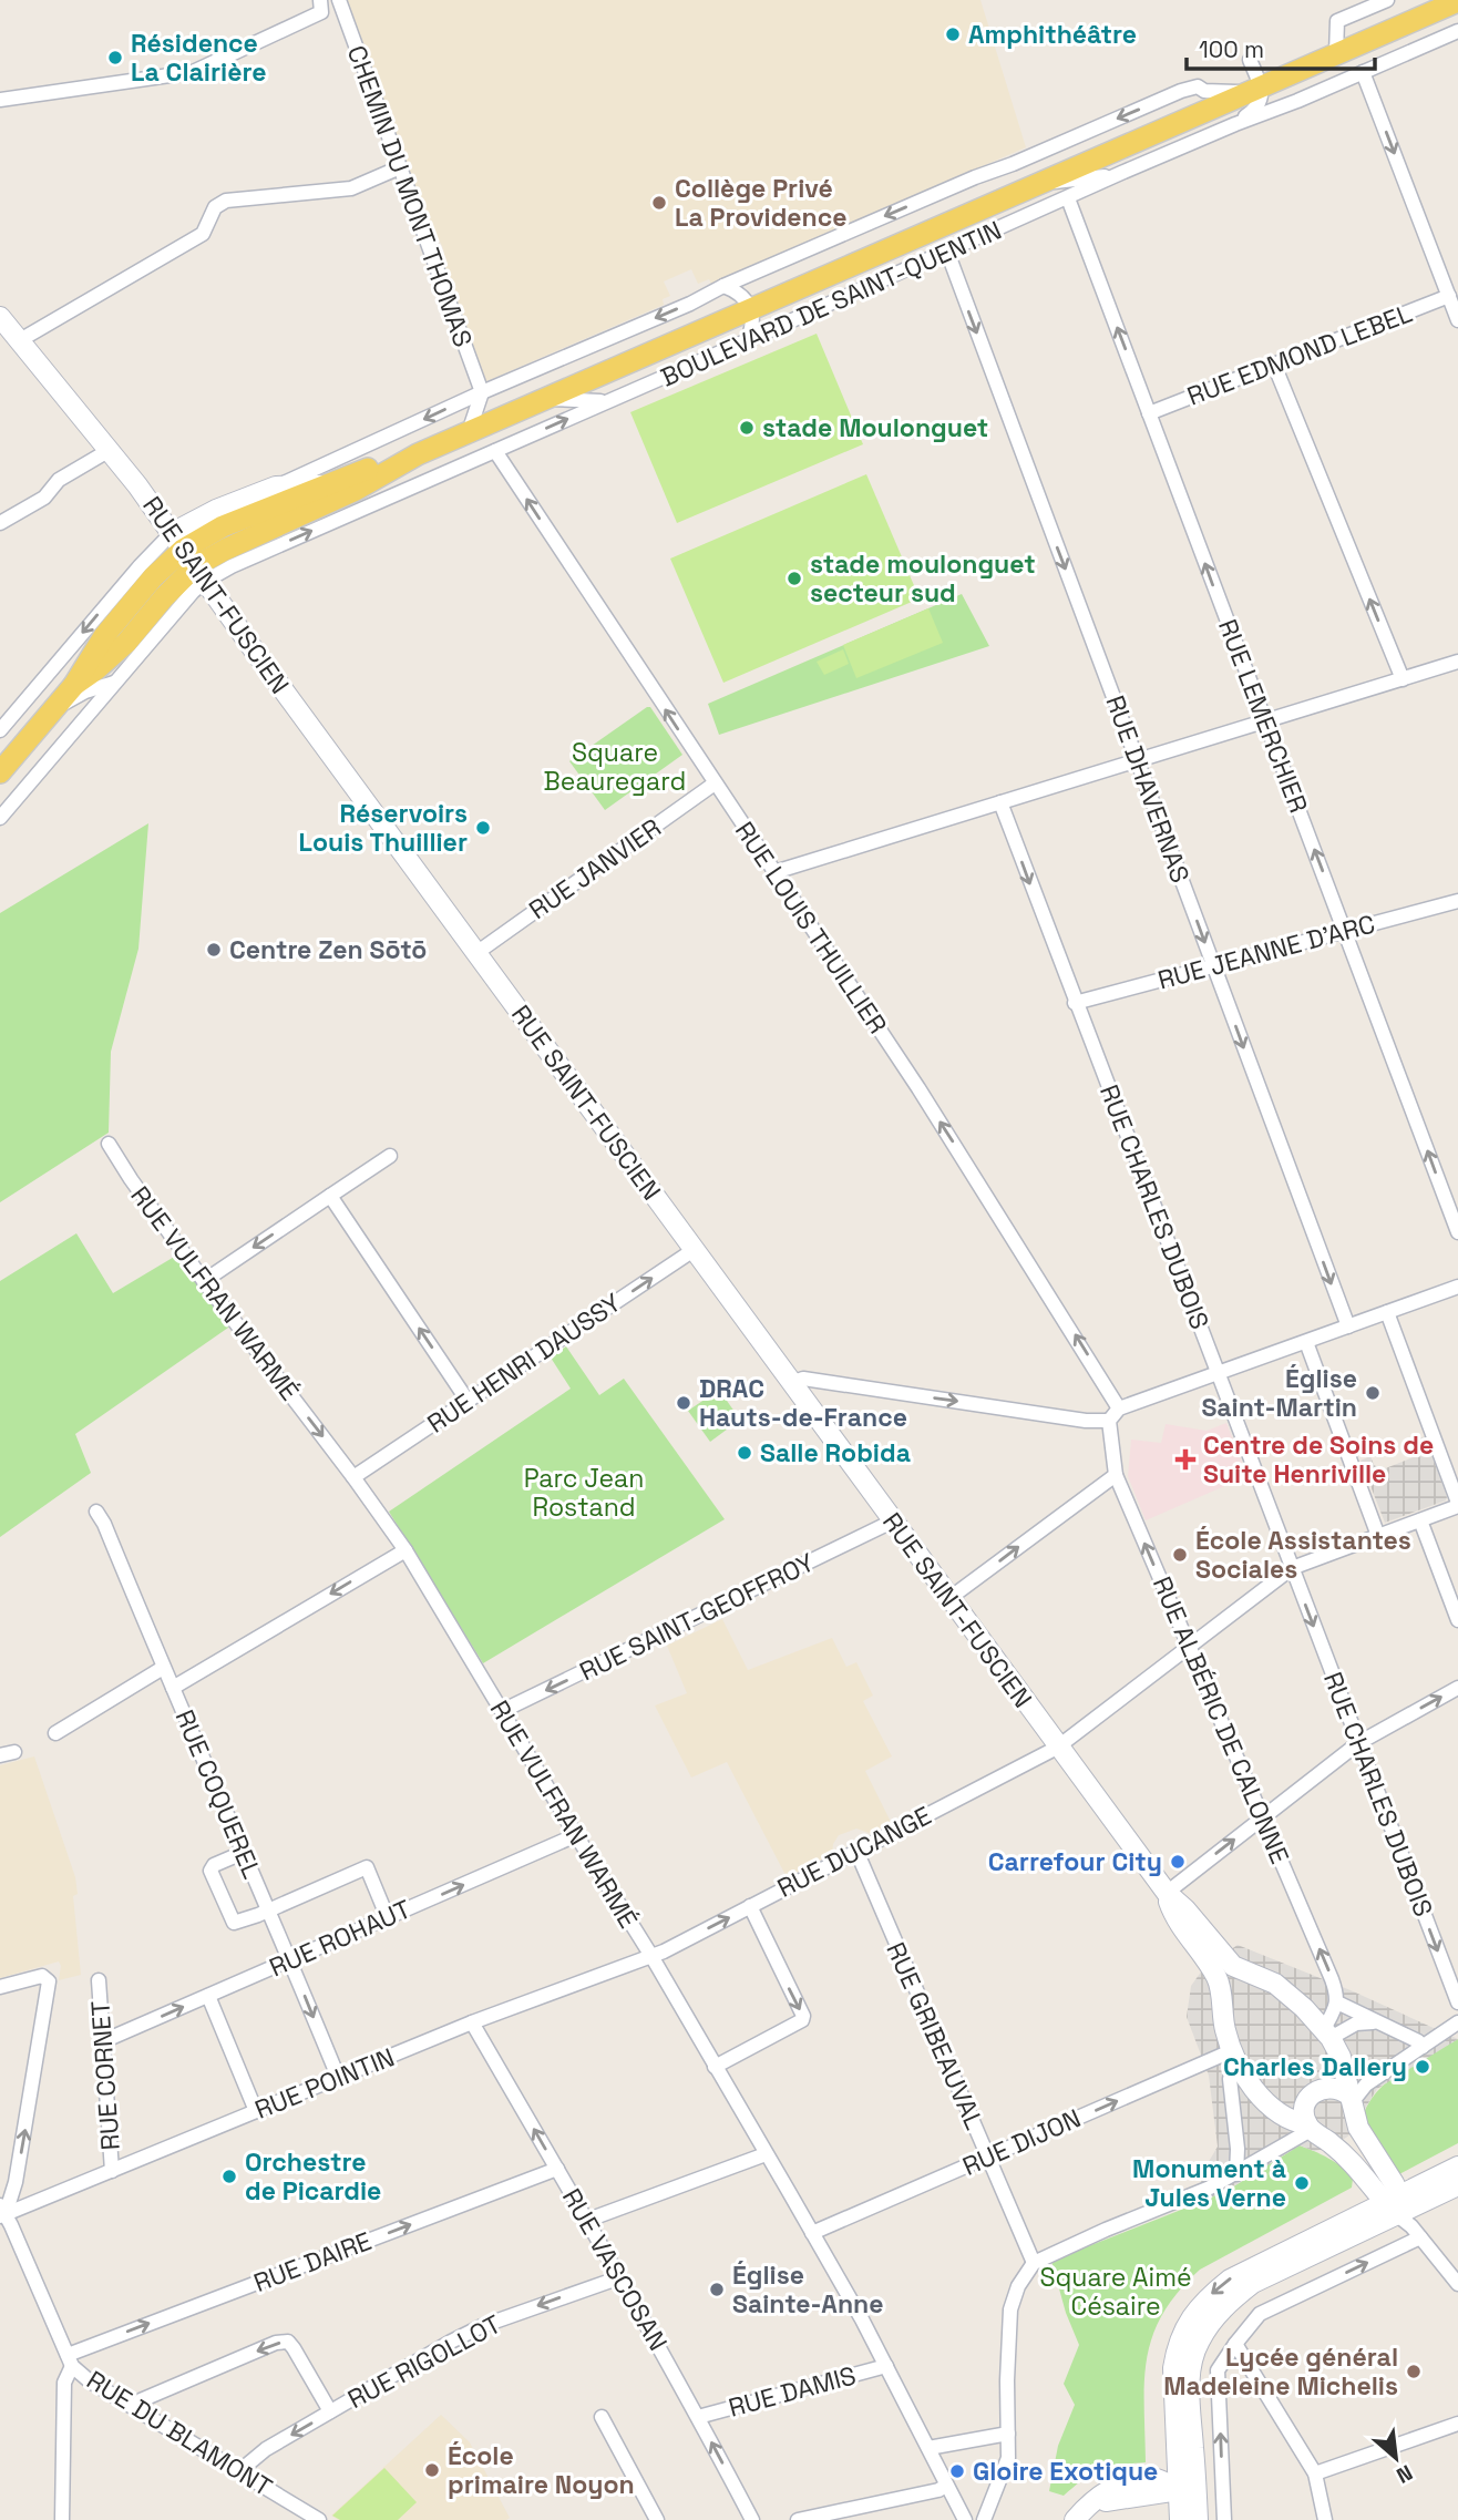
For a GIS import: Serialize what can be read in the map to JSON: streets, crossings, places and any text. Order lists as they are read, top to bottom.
{
  "streets": {
    "main road": ["BOULEVARD DE SAINT-QUENTIN", "RUE SAINT-FUSCIEN"],
    "street": [
      "CHEMIN DU MONT THOMAS",
      "RUE EDMOND LEBEL",
      "RUE LEMERCHIER",
      "RUE DHAVERNAS",
      "RUE JANVIER",
      "RUE LOUIS THUILLIER",
      "RUE JEANNE D'ARC",
      "RUE CHARLES DUBOIS",
      "RUE VULFRAN WARMÉ",
      "RUE HENRI DAUSSY",
      "RUE SAINT-GEOFFROY",
      "RUE ALBÉRIC DE CALONNE",
      "RUE COQUEREL",
      "RUE DUCANGE",
      "RUE ROHAUT",
      "RUE GRIBEAUVAL",
      "RUE CORNET",
      "RUE POINTIN",
      "RUE DIJON",
      "RUE DAIRE",
      "RUE VASCOSAN",
      "RUE RIGOLLOT",
      "RUE DAMIS",
      "RUE DU BLAMONT"
    ]
  },
  "crossings": [
    ["CHEMIN DU MONT THOMAS", "BOULEVARD DE SAINT-QUENTIN"],
    ["BOULEVARD DE SAINT-QUENTIN", "RUE SAINT-FUSCIEN"],
    ["BOULEVARD DE SAINT-QUENTIN", "RUE LEMERCHIER"],
    ["BOULEVARD DE SAINT-QUENTIN", "RUE DHAVERNAS"],
    ["BOULEVARD DE SAINT-QUENTIN", "RUE LOUIS THUILLIER"],
    ["RUE EDMOND LEBEL", "RUE LEMERCHIER"],
    ["RUE SAINT-FUSCIEN", "RUE JANVIER"],
    ["RUE SAINT-FUSCIEN", "RUE HENRI DAUSSY"],
    ["RUE SAINT-FUSCIEN", "RUE SAINT-GEOFFROY"],
    ["RUE SAINT-FUSCIEN", "RUE DUCANGE"],
    ["RUE LEMERCHIER", "RUE JEANNE D'ARC"],
    ["RUE DHAVERNAS", "RUE JEANNE D'ARC"],
    ["RUE JANVIER", "RUE LOUIS THUILLIER"],
    ["RUE LOUIS THUILLIER", "RUE ALBÉRIC DE CALONNE"],
    ["RUE JEANNE D'ARC", "RUE CHARLES DUBOIS"],
    ["RUE CHARLES DUBOIS", "RUE DUCANGE"],
    ["RUE VULFRAN WARMÉ", "RUE HENRI DAUSSY"],
    ["RUE VULFRAN WARMÉ", "RUE SAINT-GEOFFROY"],
    ["RUE VULFRAN WARMÉ", "RUE DUCANGE"],
    ["RUE VULFRAN WARMÉ", "RUE ROHAUT"],
    ["RUE VULFRAN WARMÉ", "RUE POINTIN"],
    ["RUE VULFRAN WARMÉ", "RUE DIJON"],
    ["RUE VULFRAN WARMÉ", "RUE DAMIS"],
    ["RUE ALBÉRIC DE CALONNE", "RUE DUCANGE"],
    ["RUE COQUEREL", "RUE ROHAUT"],
    ["RUE COQUEREL", "RUE POINTIN"],
    ["RUE DUCANGE", "RUE GRIBEAUVAL"],
    ["RUE DUCANGE", "RUE POINTIN"],
    ["RUE ROHAUT", "RUE CORNET"],
    ["RUE GRIBEAUVAL", "RUE DIJON"],
    ["RUE CORNET", "RUE POINTIN"],
    ["RUE POINTIN", "RUE VASCOSAN"],
    ["RUE POINTIN", "RUE DU BLAMONT"],
    ["RUE DAIRE", "RUE VASCOSAN"],
    ["RUE DAIRE", "RUE DU BLAMONT"],
    ["RUE VASCOSAN", "RUE RIGOLLOT"],
    ["RUE VASCOSAN", "RUE DAMIS"],
    ["RUE RIGOLLOT", "RUE DU BLAMONT"]
  ],
  "one_way": [
    "RUE LEMERCHIER",
    "RUE DHAVERNAS",
    "RUE LOUIS THUILLIER",
    "RUE CHARLES DUBOIS",
    "RUE HENRI DAUSSY",
    "RUE SAINT-GEOFFROY",
    "RUE ALBÉRIC DE CALONNE",
    "RUE ROHAUT",
    "RUE DAIRE",
    "RUE VASCOSAN",
    "RUE RIGOLLOT"
  ],
  "parks": ["Square Beauregard", "Parc Jean Rostand", "Square Aimé Césaire"],
  "places": {
    "other": [
      "Amphithéâtre",
      "Résidence La Clairière",
      "Collège Privé La Providence",
      "stade Moulonguet",
      "stade moulonguet secteur sud",
      "Réservoirs Louis Thuillier",
      "Centre Zen Sōtō",
      "Église Saint-Martin",
      "DRAC Hauts-de-France",
      "Salle Robida",
      "École Assistantes Sociales",
      "Carrefour City",
      "Charles Dallery",
      "Orchestre de Picardie",
      "Monument à Jules Verne",
      "Église Sainte-Anne",
      "Lycée général Madeleine Michelis",
      "École primaire Noyon",
      "Gloire Exotique"
    ],
    "health": ["Centre de Soins de Suite Henriville"]
  },
  "scale_bar": "100 m",
  "north": "bottom right"
}
